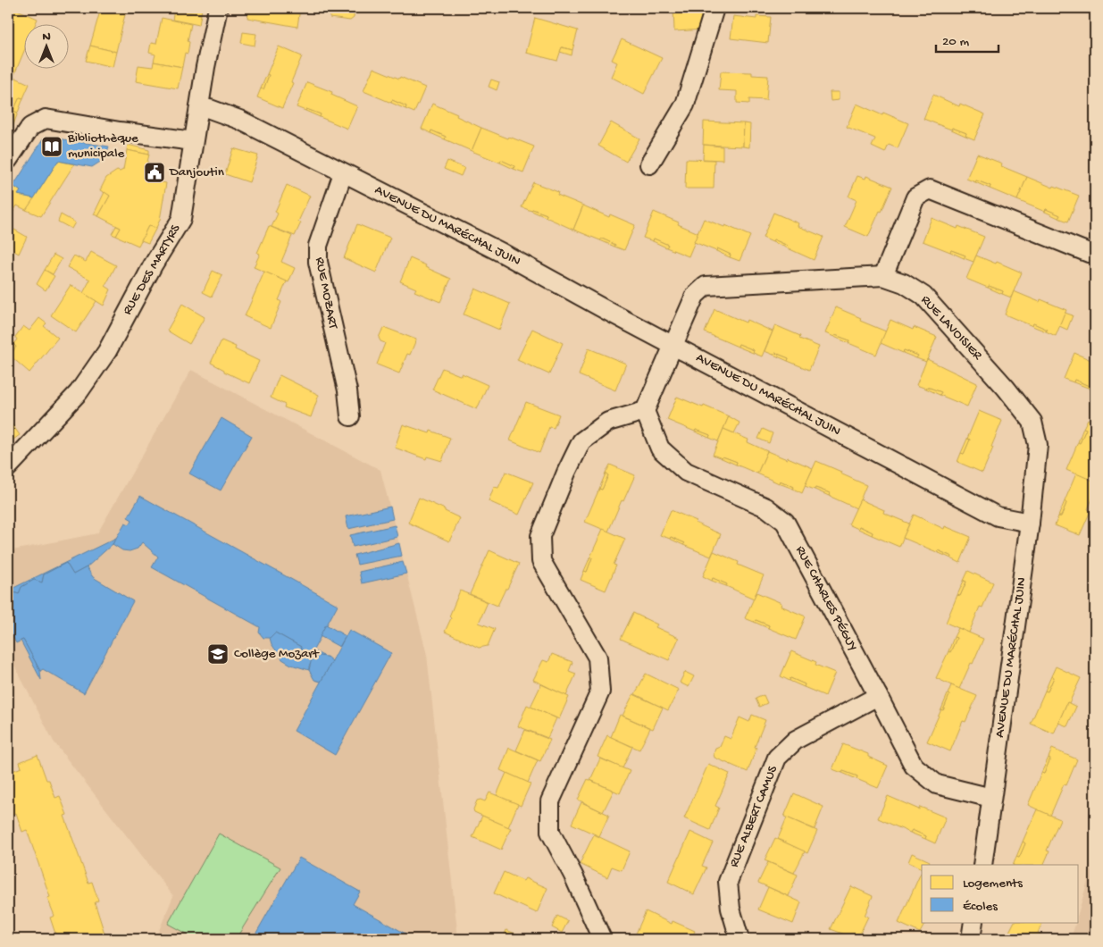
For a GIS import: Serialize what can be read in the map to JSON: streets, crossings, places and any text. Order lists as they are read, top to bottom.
{
  "streets": {
    "street": [
      "AVENUE DU MARÉCHAL JUIN",
      "RUE DES MARTYRS",
      "RUE MOZART",
      "RUE LAVOISIER",
      "RUE CHARLES PÉGUY",
      "RUE ALBERT CAMUS"
    ]
  },
  "crossings": [
    ["AVENUE DU MARÉCHAL JUIN", "RUE DES MARTYRS"],
    ["AVENUE DU MARÉCHAL JUIN", "RUE MOZART"],
    ["AVENUE DU MARÉCHAL JUIN", "RUE LAVOISIER"],
    ["AVENUE DU MARÉCHAL JUIN", "RUE CHARLES PÉGUY"],
    ["RUE LAVOISIER", "RUE CHARLES PÉGUY"],
    ["RUE CHARLES PÉGUY", "RUE ALBERT CAMUS"]
  ],
  "places": {
    "library": ["Bibliothèque municipale"],
    "public building": ["Danjoutin"],
    "school or university": ["Collège Mozart"]
  },
  "legend": ["Logements", "Écoles"],
  "scale_bar": "20 m",
  "north": "top"
}
